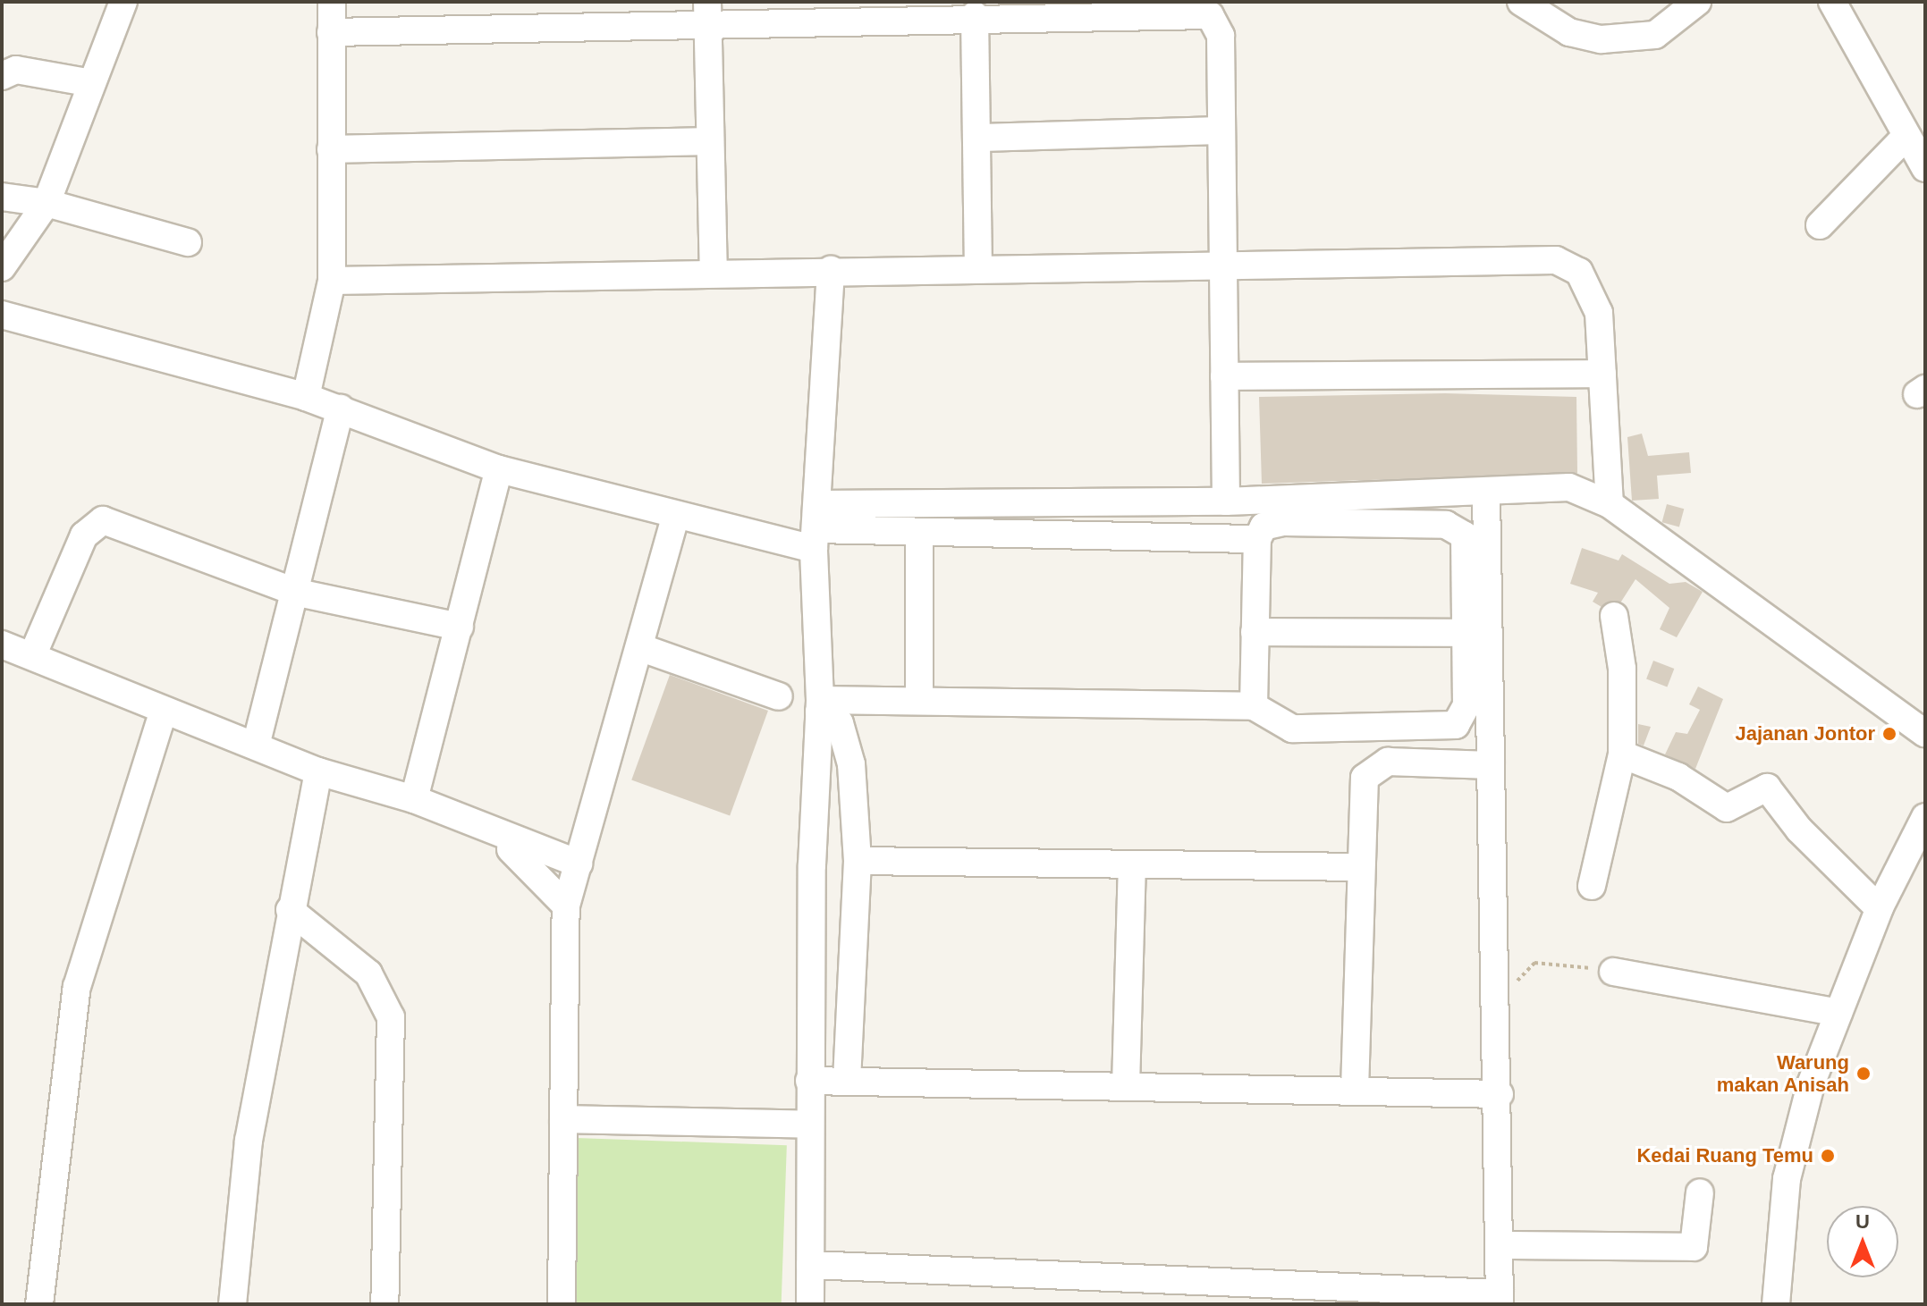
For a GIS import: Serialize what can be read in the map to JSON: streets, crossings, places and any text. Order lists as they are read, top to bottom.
{
  "places": ["Jajanan Jontor", "Warung makan Anisah", "Kedai Ruang Temu"],
  "north": "top"
}
